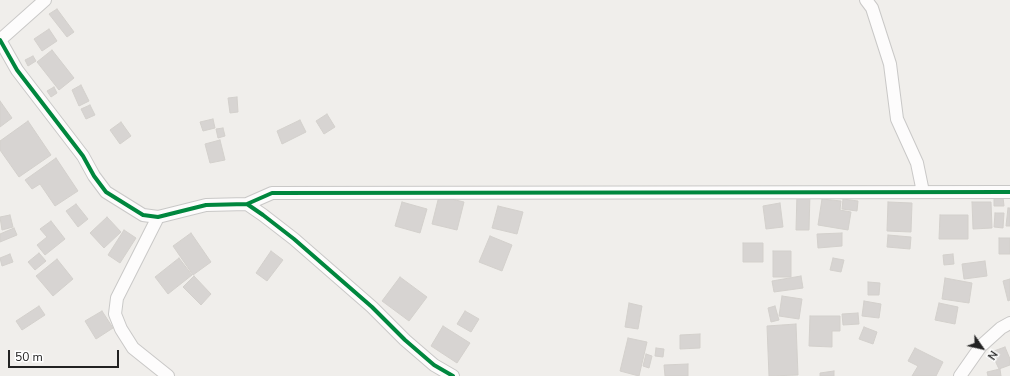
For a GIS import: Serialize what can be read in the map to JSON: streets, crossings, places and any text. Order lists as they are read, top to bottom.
{
  "scale_bar": "50 m",
  "north": "bottom right"
}
